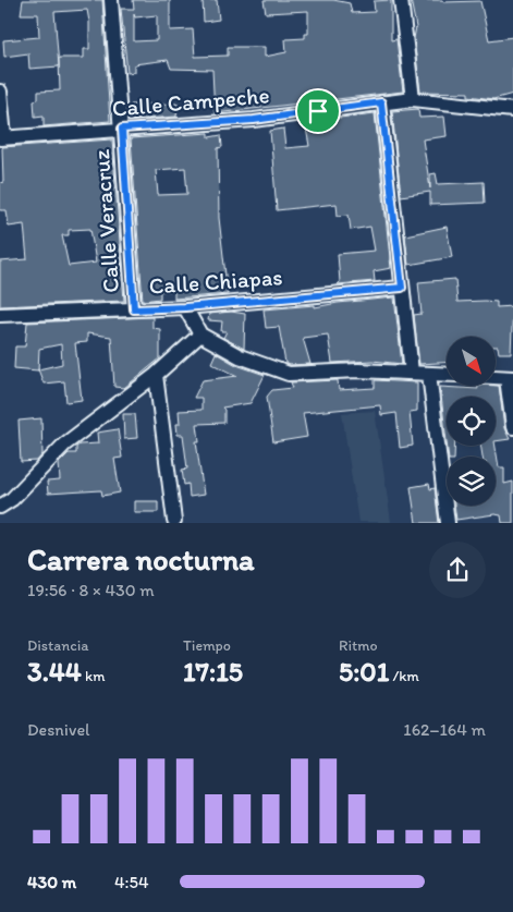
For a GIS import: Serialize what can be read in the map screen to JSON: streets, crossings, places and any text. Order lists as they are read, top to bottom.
{
  "streets": {
    "street": ["Calle Campeche", "Calle Veracruz", "Calle Chiapas"]
  },
  "crossings": [
    ["Calle Campeche", "Calle Veracruz"],
    ["Calle Veracruz", "Calle Chiapas"]
  ],
  "north": "bottom right",
  "page": {
    "heading": ["Carrera nocturna", "19:56 · 8 × 430 m"],
    "stats": [
      ["Distancia", "3.44 km"],
      ["Tiempo", "17:15"],
      ["Ritmo", "5:01 /km"]
    ],
    "chart": ["Desnivel", "162–164 m"],
    "list": [
      {
        "name": "430 m",
        "note": "4:54"
      }
    ]
  }
}
